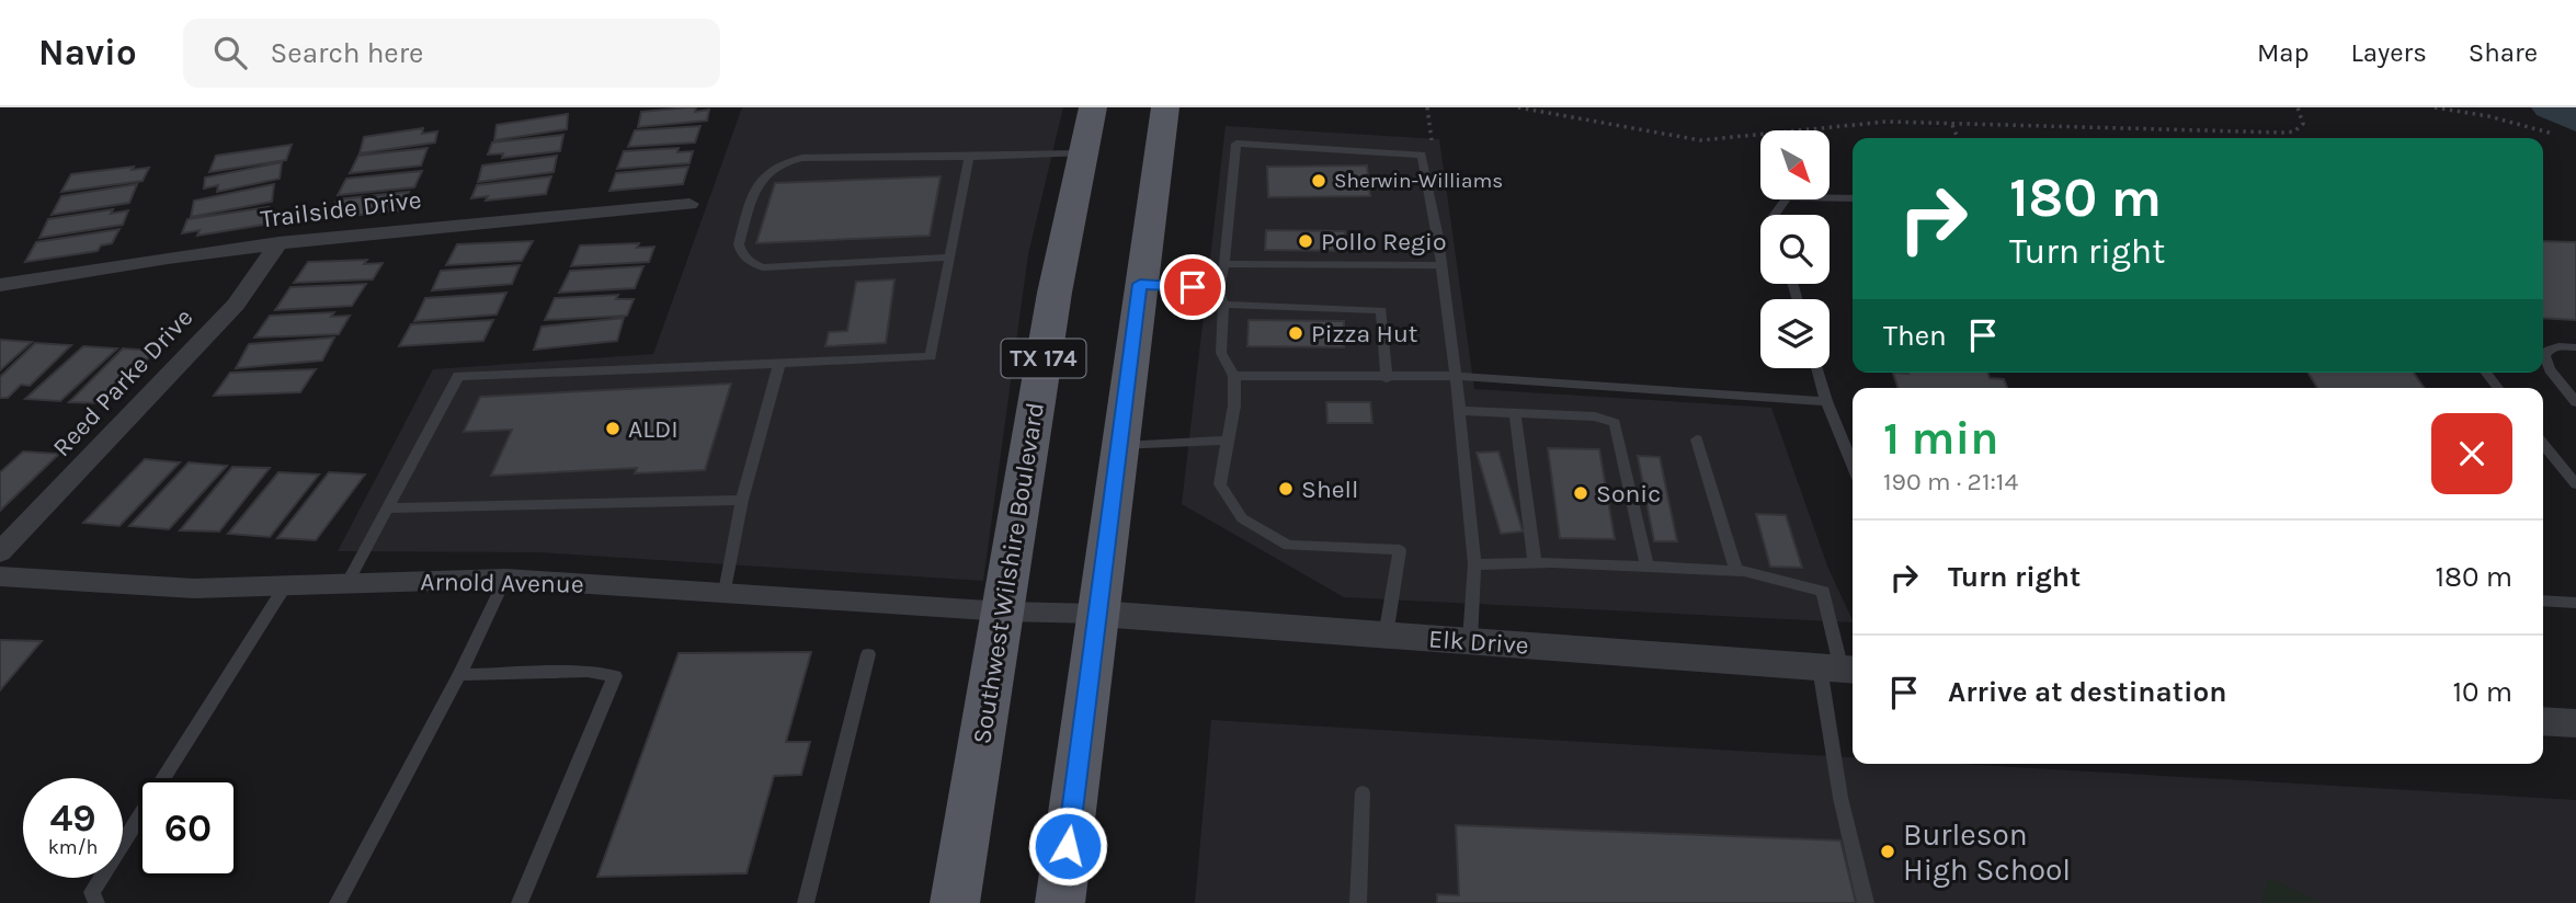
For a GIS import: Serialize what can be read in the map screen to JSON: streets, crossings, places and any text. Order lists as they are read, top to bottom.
{
  "streets": {
    "main road": ["TX 174", "Southwest Wilshire Boulevard"],
    "street": [
      "Trailside Drive",
      "Reed Parke Drive",
      "Arnold Avenue",
      "Elk Drive"
    ]
  },
  "crossings": [
    ["Trailside Drive", "Reed Parke Drive"],
    ["Southwest Wilshire Boulevard", "Arnold Avenue"],
    ["Arnold Avenue", "Elk Drive"]
  ],
  "places": [
    "Sherwin-Williams",
    "Pollo Regio",
    "Pizza Hut",
    "ALDI",
    "Shell",
    "Sonic",
    "Burleson High School"
  ],
  "north": "bottom right",
  "page": {
    "header": "Navio",
    "search": "Search here",
    "nav": ["Map", "Layers", "Share"],
    "turn": ["180 m", "Turn right"],
    "then": "Then",
    "heading": ["1 min", "190 m · 21:14"],
    "list": [
      {
        "name": "Turn right",
        "value": "180 m"
      },
      {
        "name": "Arrive at destination",
        "value": "10 m"
      }
    ],
    "speed": "49 km/h",
    "limit": "60"
  }
}
